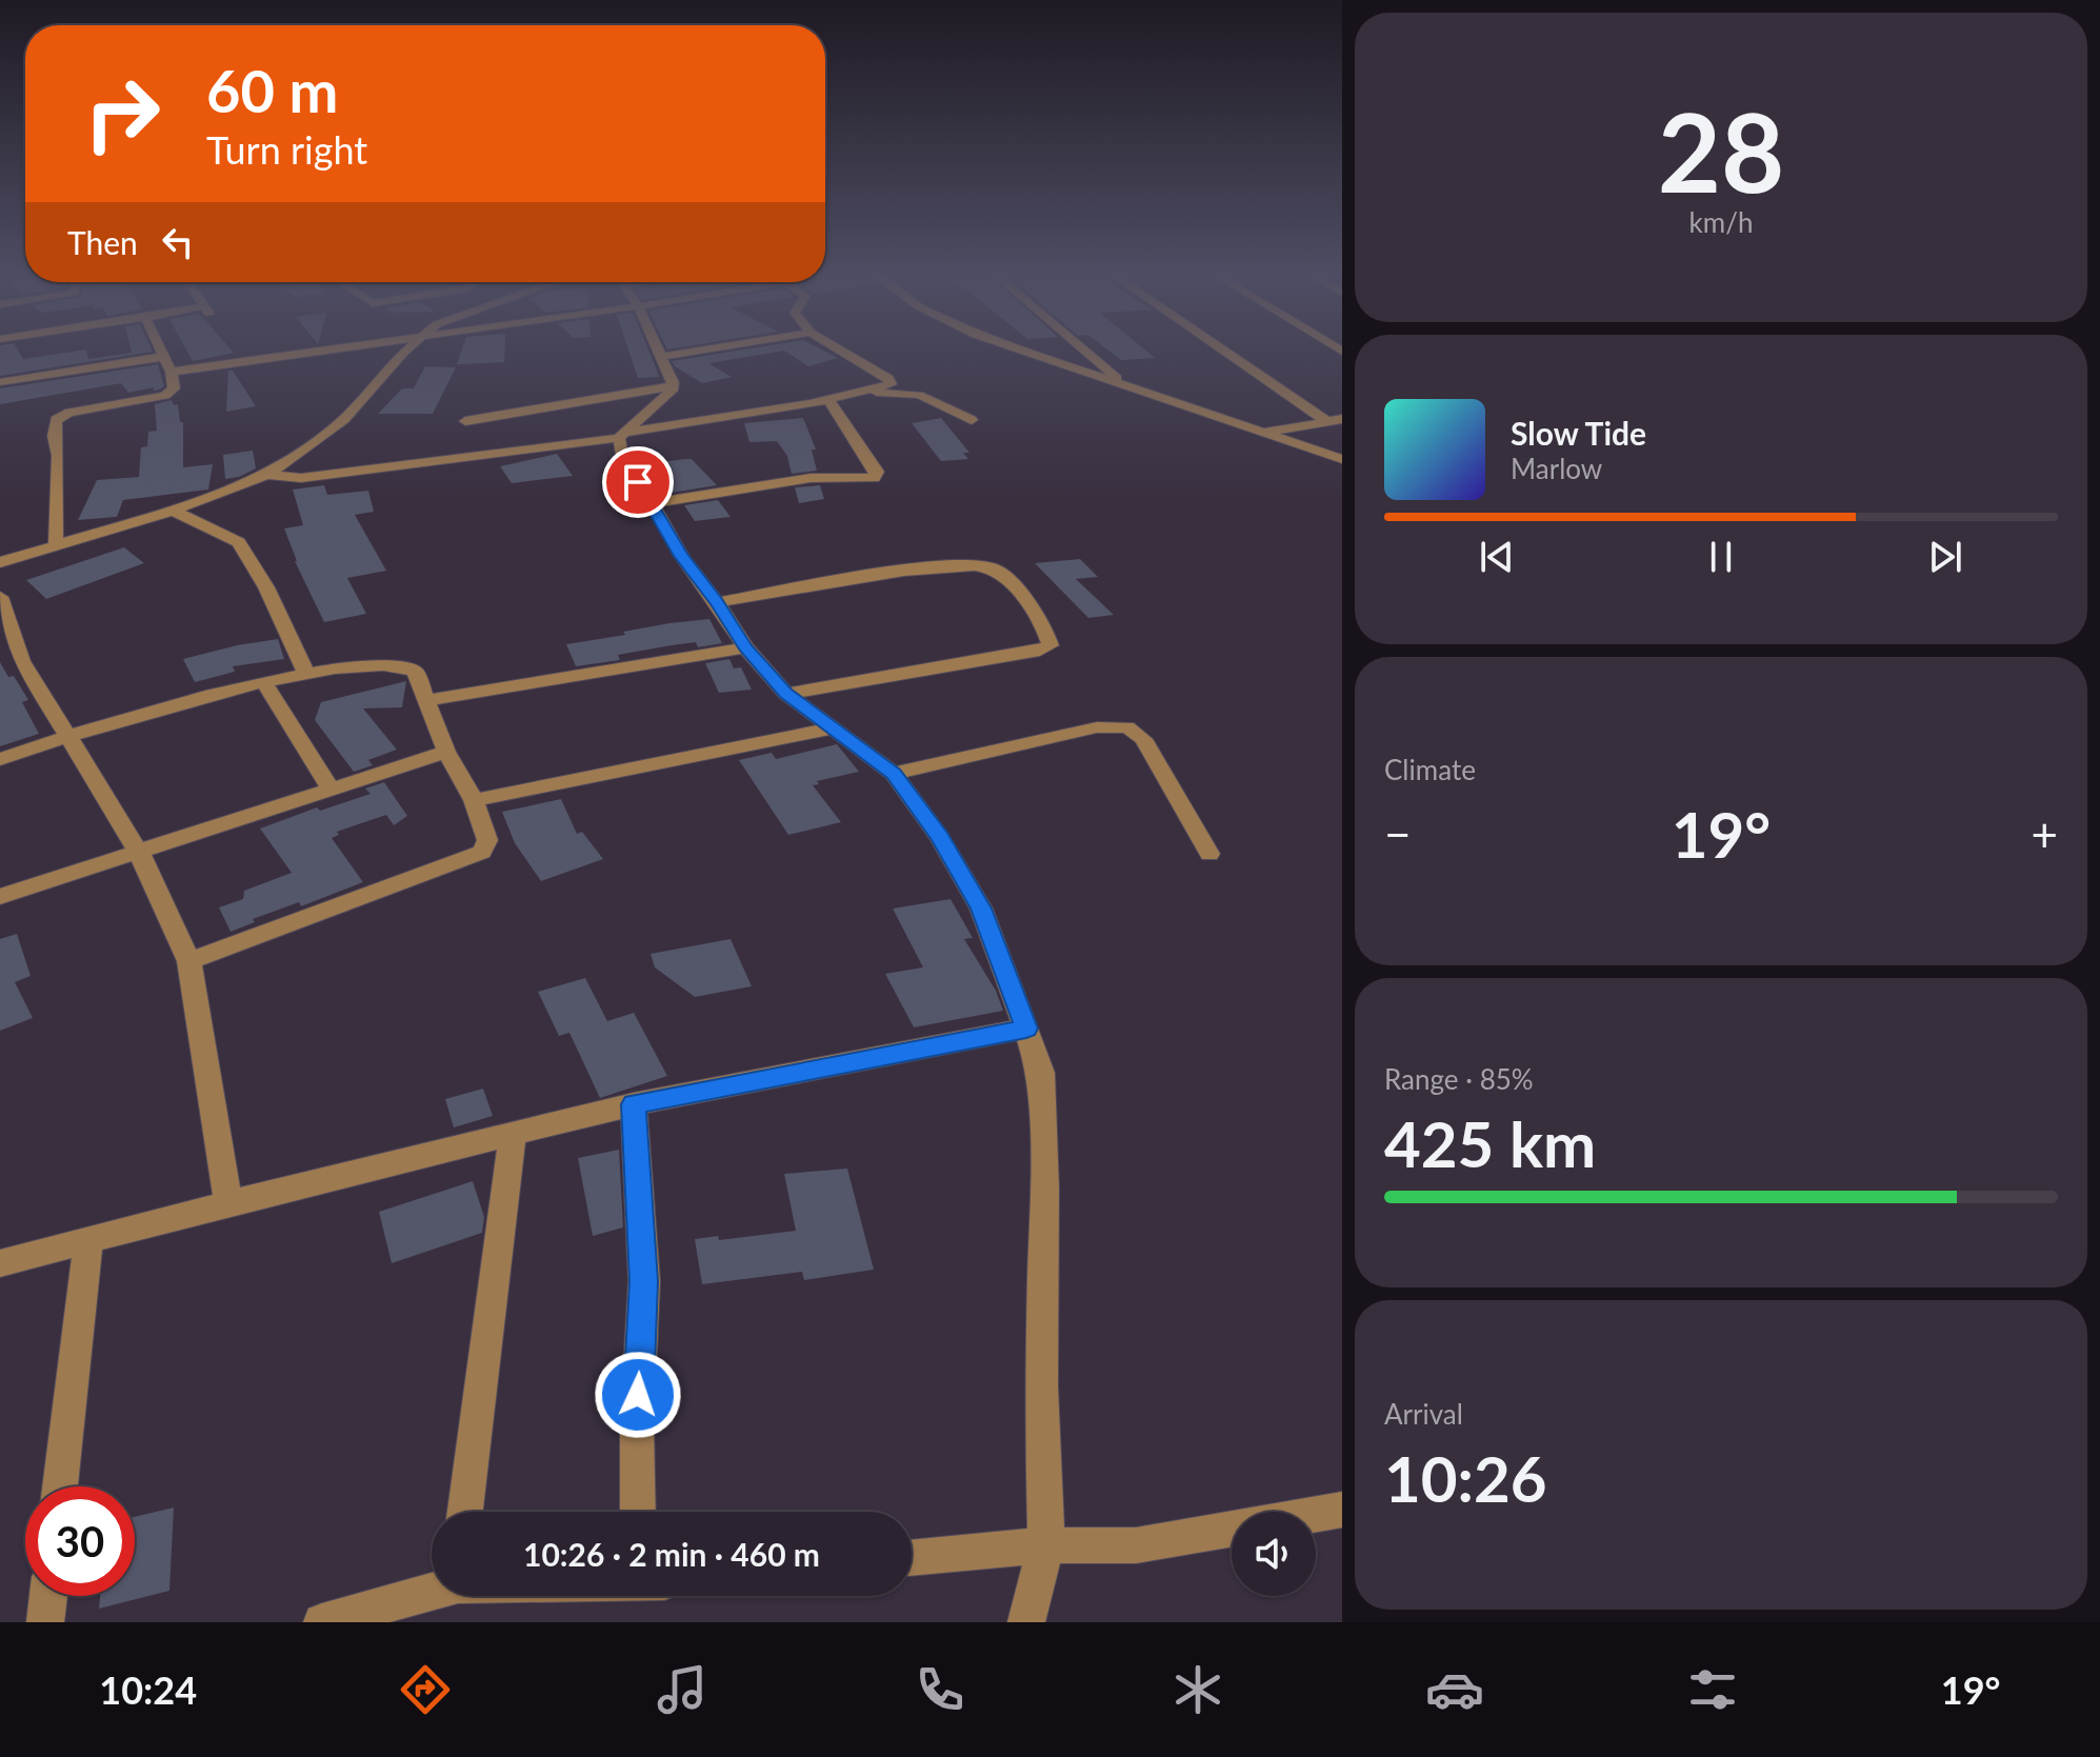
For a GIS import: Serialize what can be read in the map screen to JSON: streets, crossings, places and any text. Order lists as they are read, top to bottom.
{
  "page": {
    "tile": [
      ["28", "km/h"],
      "Climate",
      ["Range · 85%", "425 km"],
      ["Arrival", "10:26"]
    ],
    "turn": ["60 m", "Turn right"],
    "then": "Then",
    "song": ["Slow Tide", "Marlow"],
    "heat": ["−", "19°", "+"],
    "limit": "30",
    "trip": "10:26 · 2 min · 460 m",
    "tabs": ["10:24", "19°"]
  }
}
